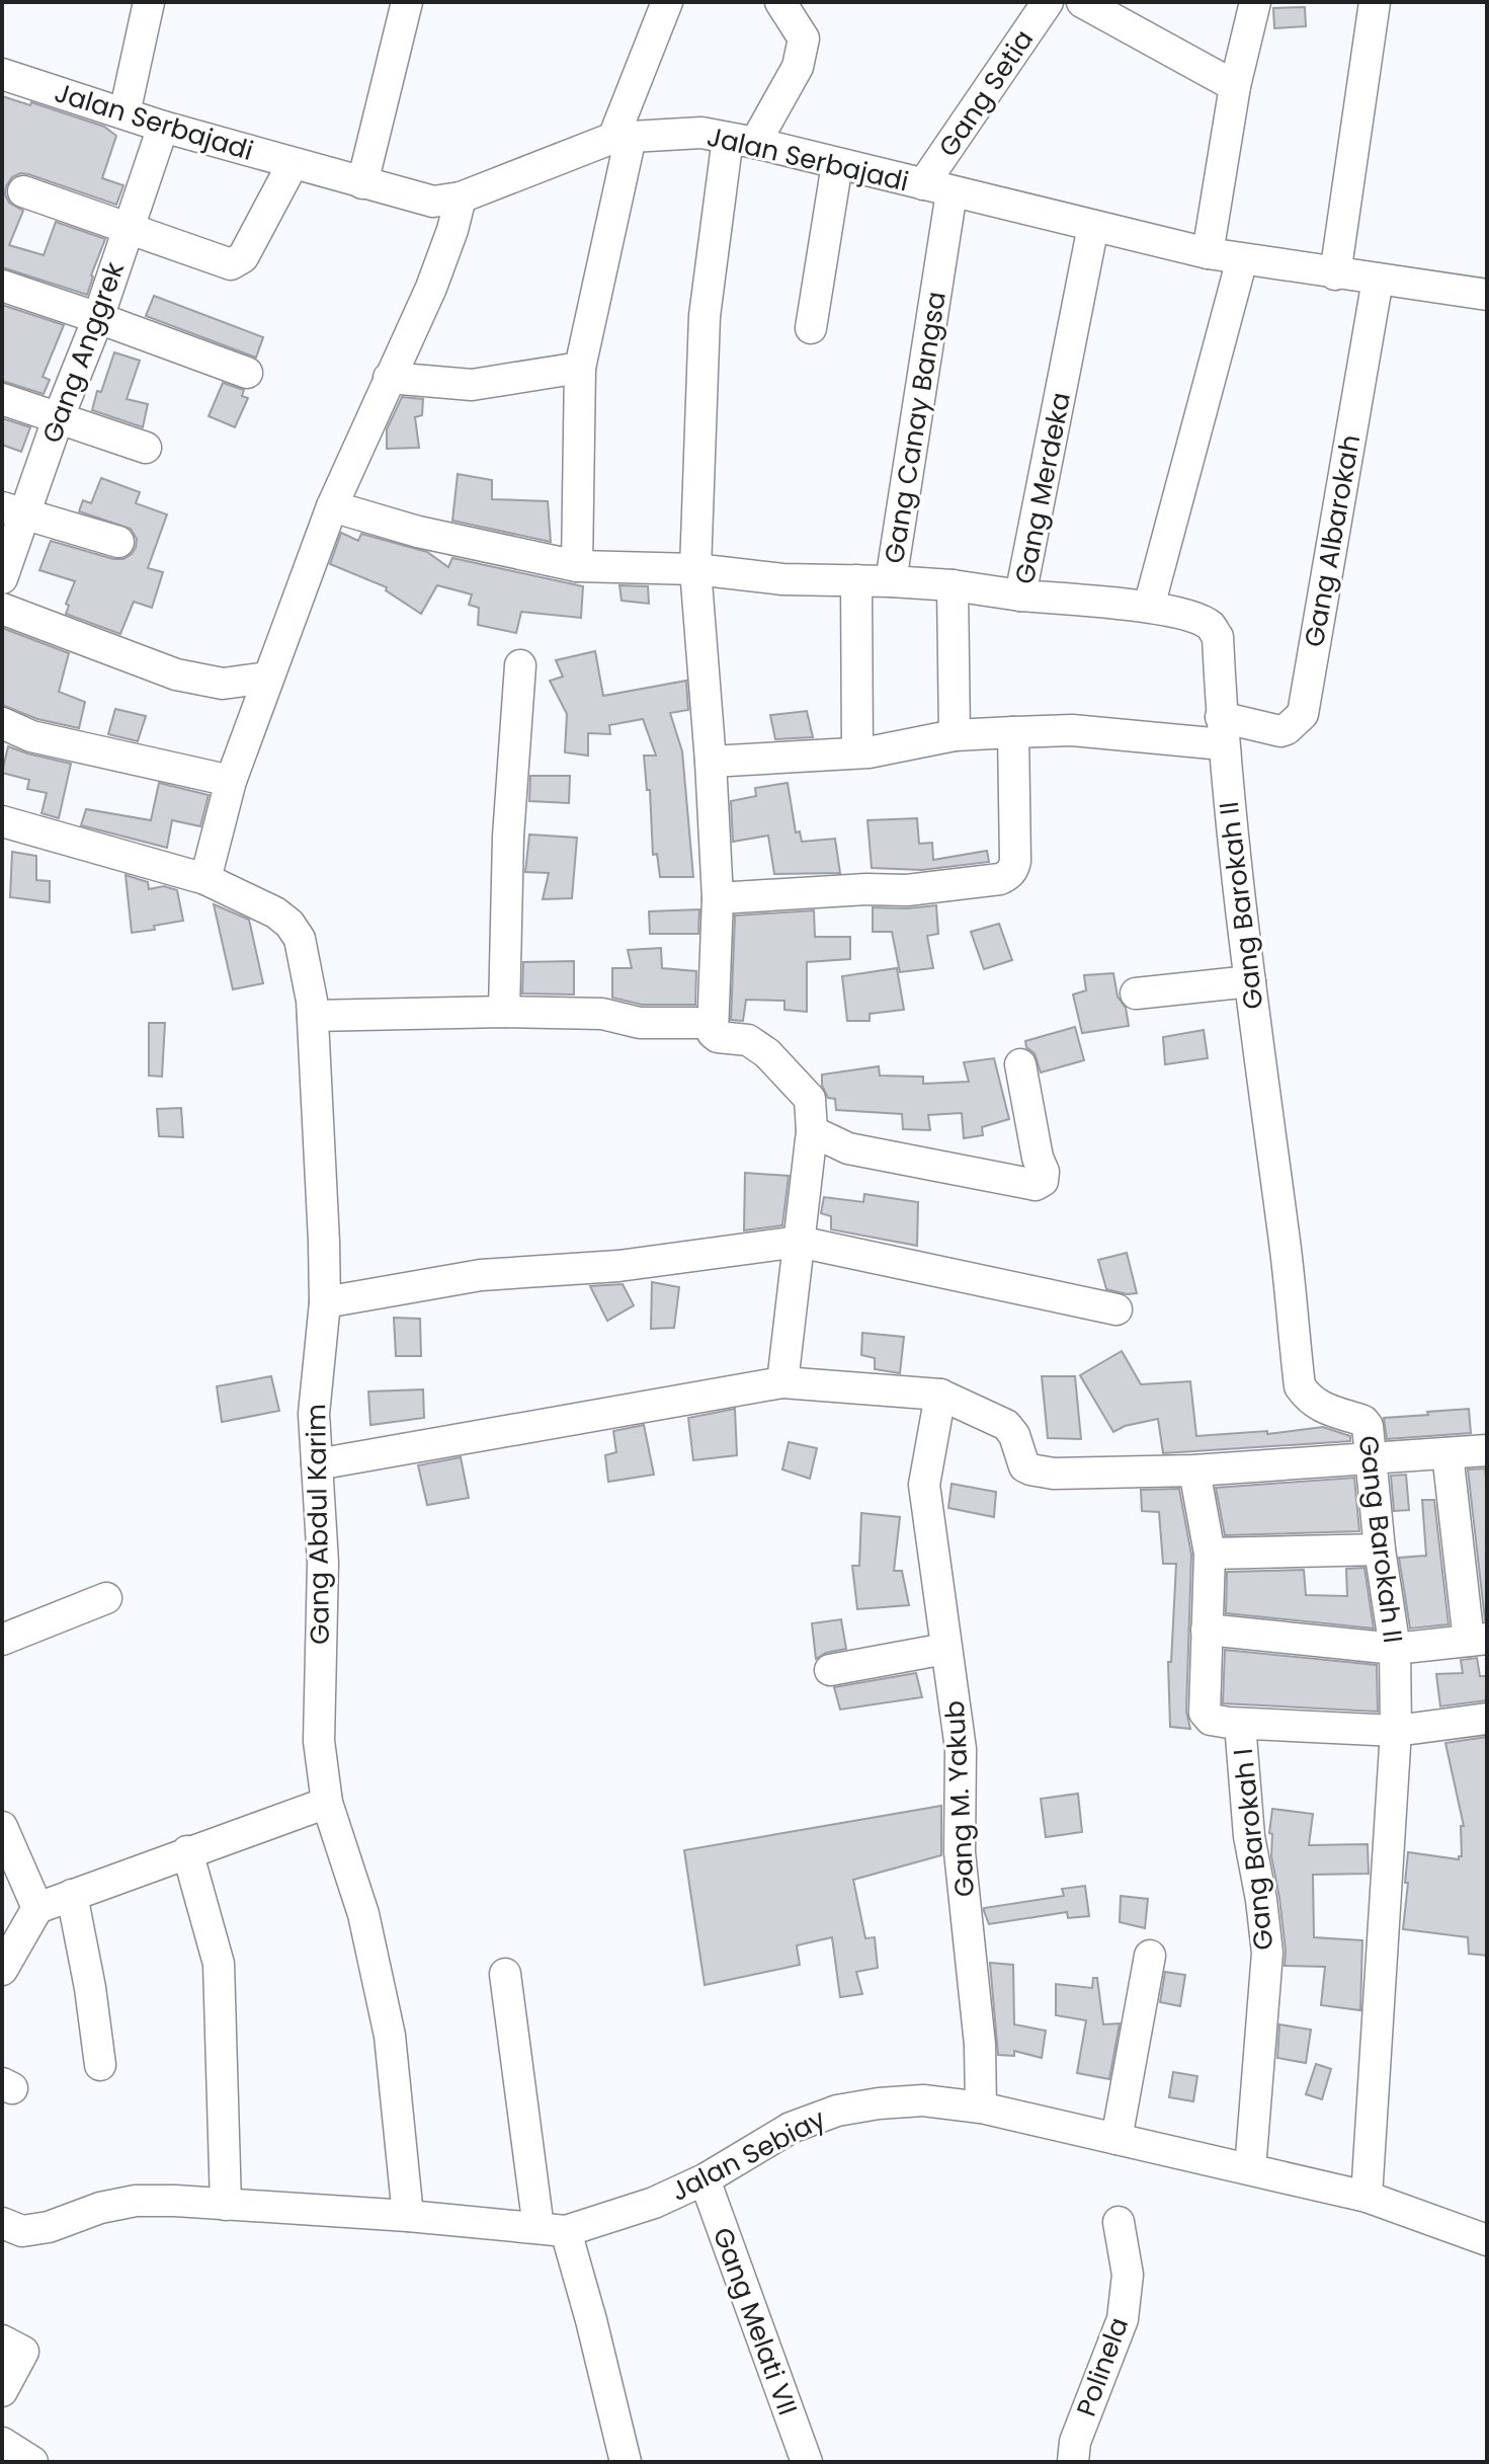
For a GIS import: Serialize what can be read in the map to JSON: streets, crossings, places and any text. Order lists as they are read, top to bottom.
{
  "streets": {
    "street": [
      "Gang Setia",
      "Jalan Serbajadi",
      "Gang Anggrek",
      "Gang Canay Bangsa",
      "Gang Merdeka",
      "Gang Albarokah",
      "Gang Barokah II",
      "Gang Abdul Karim",
      "Gang M. Yakub",
      "Gang Barokah I",
      "Jalan Sebiay",
      "Gang Melati VII",
      "Polinela"
    ]
  },
  "crossings": [
    ["Gang Setia", "Jalan Serbajadi"],
    ["Gang Setia", "Gang Canay Bangsa"],
    ["Jalan Serbajadi", "Gang Anggrek"],
    ["Jalan Serbajadi", "Gang Canay Bangsa"],
    ["Jalan Serbajadi", "Gang Merdeka"],
    ["Jalan Serbajadi", "Gang Albarokah"],
    ["Gang Canay Bangsa", "Gang Merdeka"],
    ["Gang Merdeka", "Gang Barokah II"],
    ["Gang Albarokah", "Gang Barokah II"],
    ["Gang Barokah II", "Jalan Sebiay"],
    ["Gang Abdul Karim", "Jalan Sebiay"],
    ["Gang M. Yakub", "Jalan Sebiay"],
    ["Gang Barokah I", "Jalan Sebiay"],
    ["Jalan Sebiay", "Gang Melati VII"]
  ]
}
